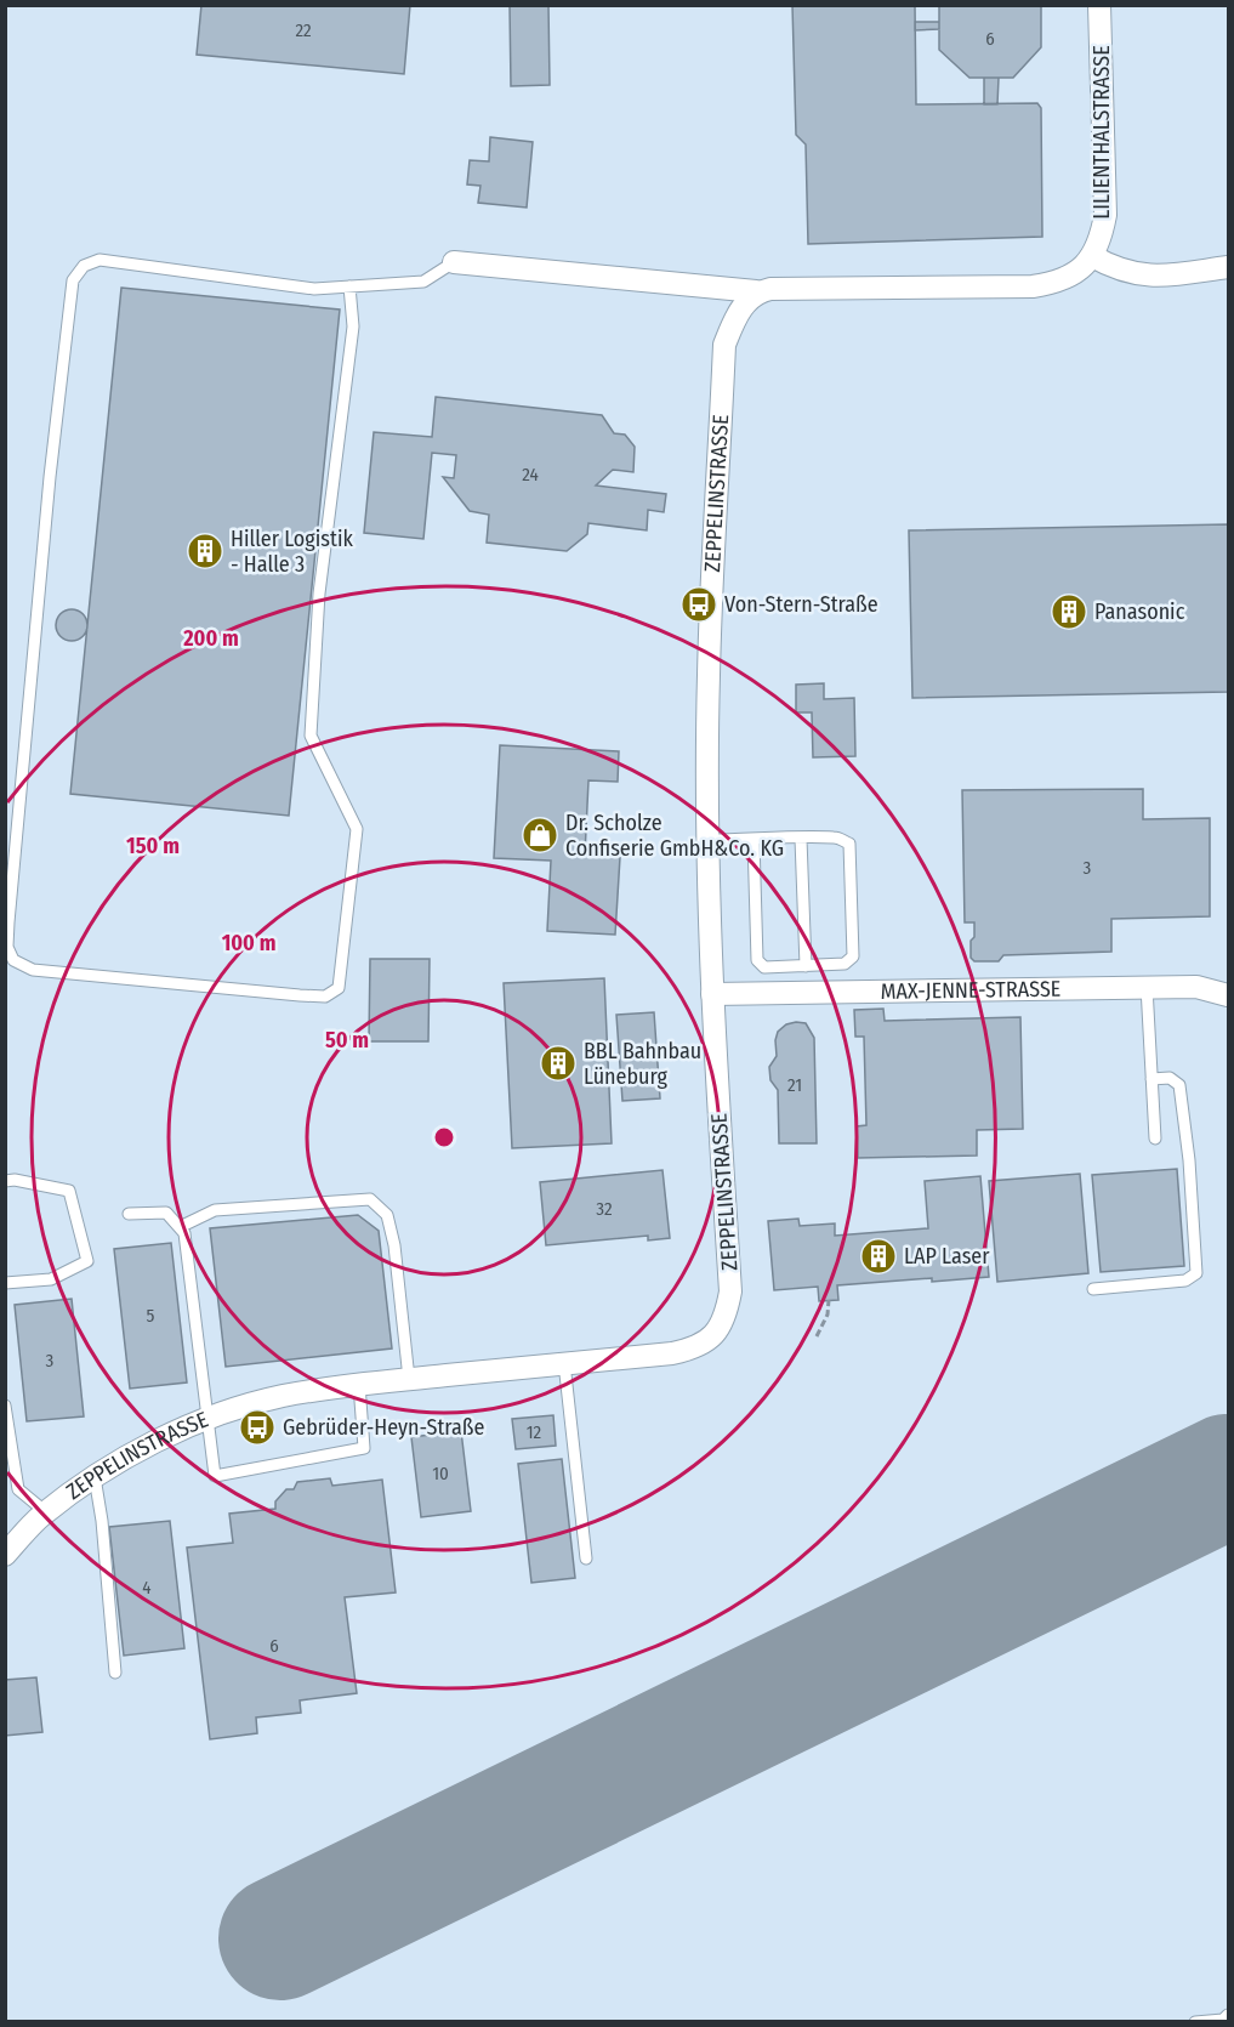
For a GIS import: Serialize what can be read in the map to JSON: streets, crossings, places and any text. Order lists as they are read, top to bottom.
{
  "streets": {
    "street": ["LILIENTHALSTRASSE", "ZEPPELINSTRASSE", "MAX-JENNE-STRASSE"]
  },
  "crossings": [
    ["ZEPPELINSTRASSE", "MAX-JENNE-STRASSE"]
  ],
  "places": {
    "building": [
      "Hiller Logistik - Halle 3",
      "Panasonic",
      "BBL Bahnbau Lüneburg",
      "LAP Laser"
    ],
    "bus stop": ["Von-Stern-Straße", "Gebrüder-Heyn-Straße"],
    "shop": ["Dr. Scholze Confiserie GmbH&Co. KG"]
  },
  "house_numbers": [
    "22",
    "6",
    "24",
    "3",
    "21",
    "32",
    "5",
    "3",
    "12",
    "10",
    "4",
    "6"
  ],
  "rings": [
    "200 m",
    "150 m",
    "100 m",
    "50 m"
  ]
}
